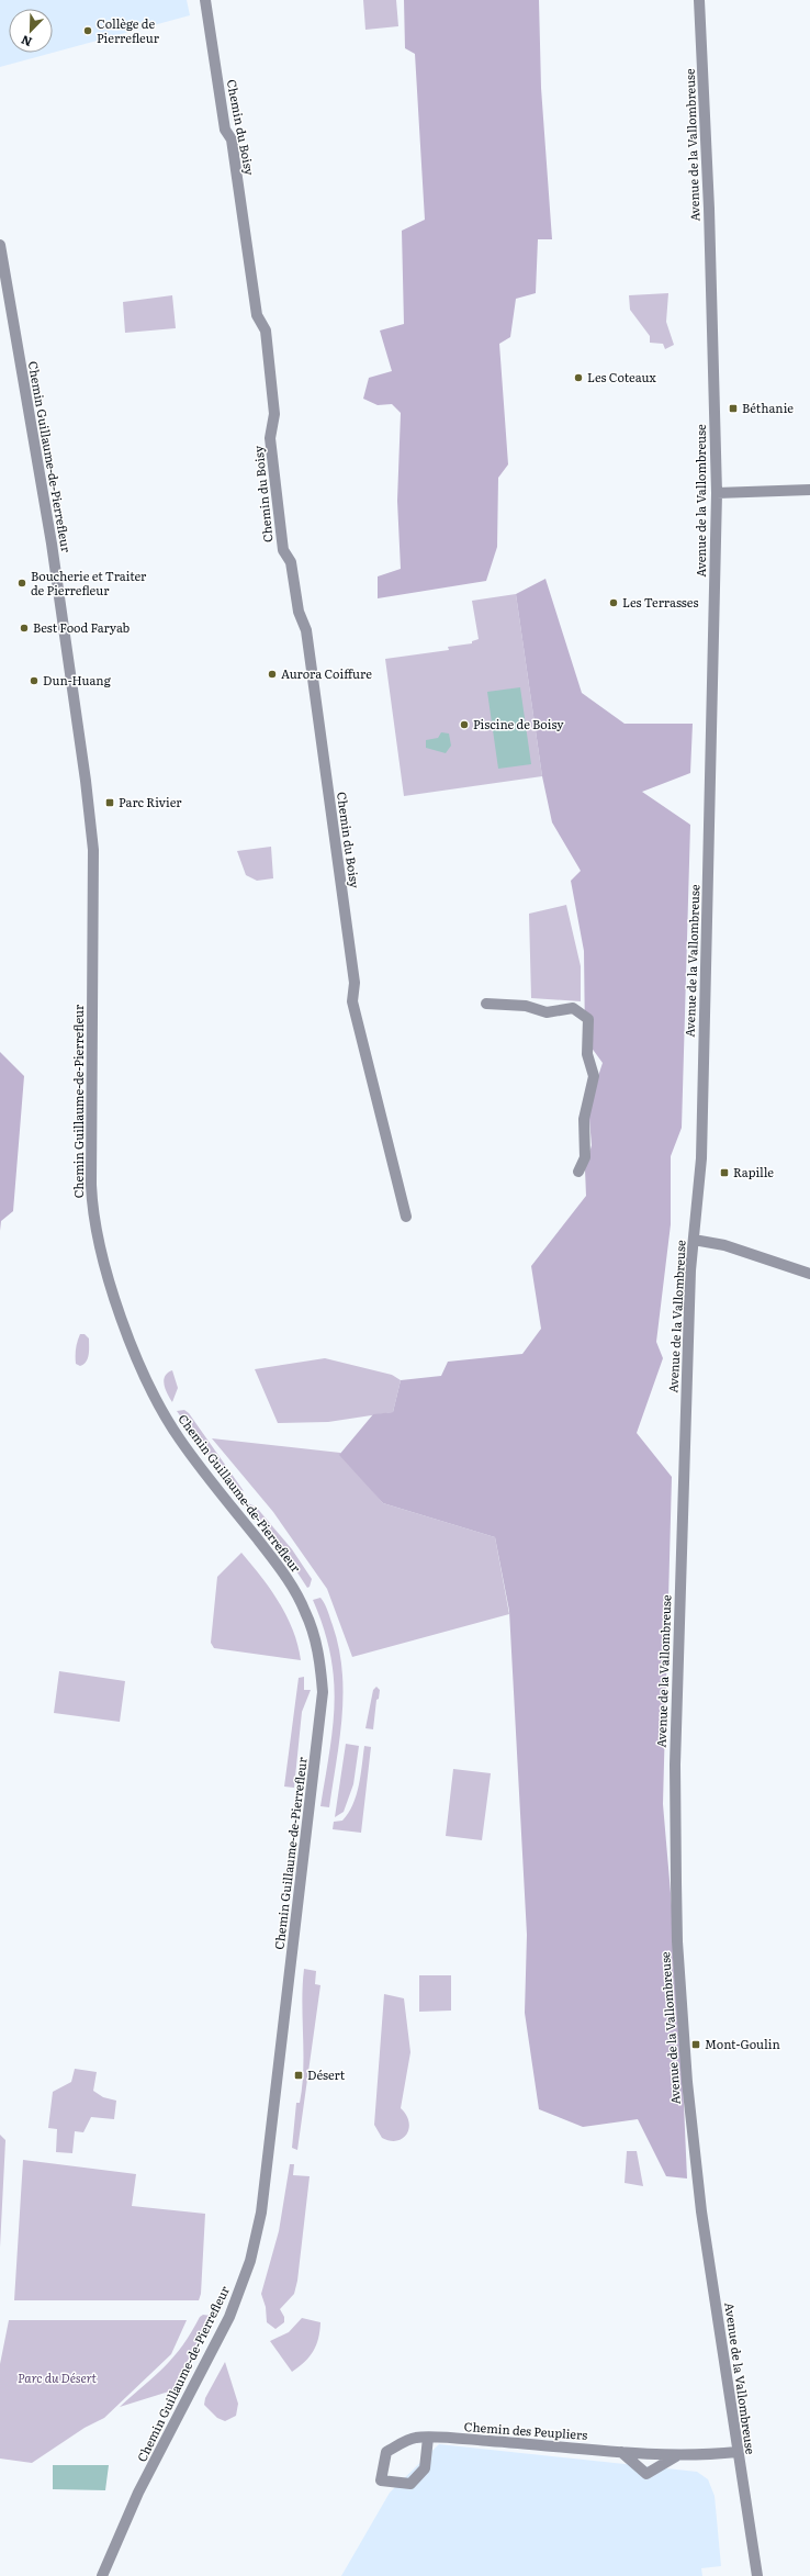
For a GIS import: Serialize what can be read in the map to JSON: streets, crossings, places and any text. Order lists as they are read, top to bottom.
{
  "streets": {
    "street": [
      "Chemin du Boisy",
      "Avenue de la Vallombreuse",
      "Chemin Guillaume-de-Pierrefleur",
      "Chemin des Peupliers"
    ]
  },
  "crossings": [
    ["Avenue de la Vallombreuse", "Chemin des Peupliers"]
  ],
  "parks": ["Parc du Désert"],
  "places": {
    "other": [
      "Collège de Pierrefleur",
      "Les Coteaux",
      "Boucherie et Traiter de Pierrefleur",
      "Les Terrasses",
      "Best Food Faryab",
      "Aurora Coiffure",
      "Dun-Huang",
      "Piscine de Boisy"
    ],
    "transit": [
      "Béthanie",
      "Parc Rivier",
      "Rapille",
      "Mont-Goulin",
      "Désert"
    ]
  },
  "north": "bottom left"
}
